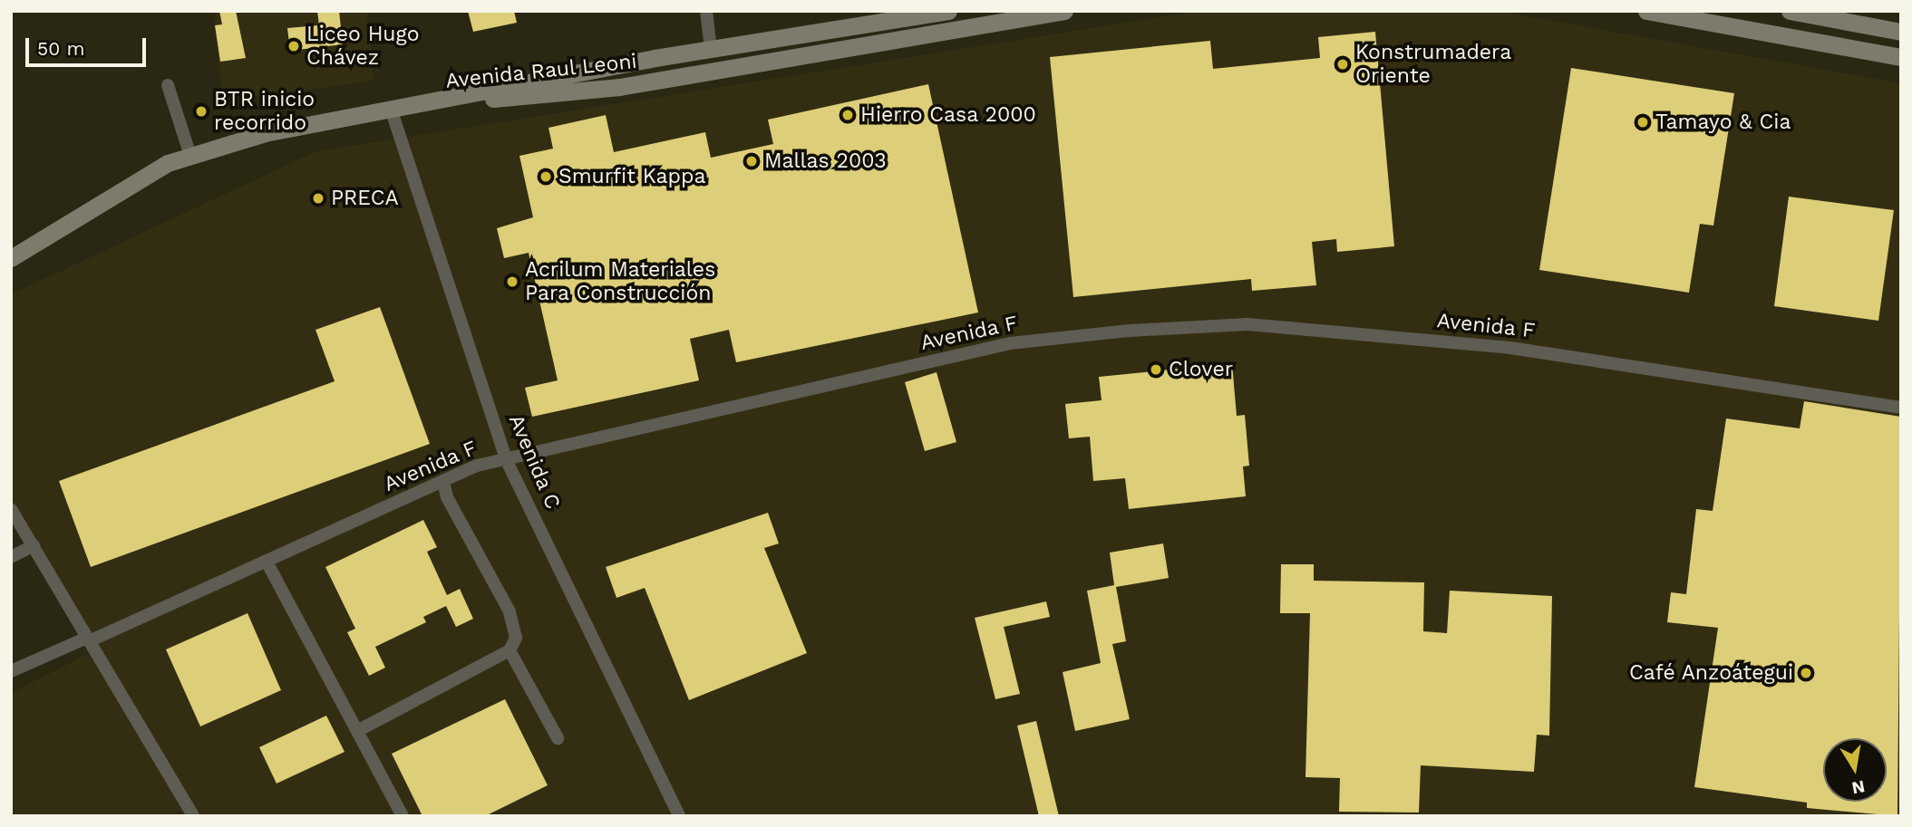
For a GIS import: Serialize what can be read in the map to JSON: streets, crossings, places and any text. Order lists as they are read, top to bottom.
{
  "streets": {
    "main road": ["Avenida Raul Leoni"],
    "street": ["Avenida F", "Avenida C"]
  },
  "crossings": [
    ["Avenida Raul Leoni", "Avenida C"],
    ["Avenida F", "Avenida C"]
  ],
  "places": [
    "Liceo Hugo Chávez",
    "Konstrumadera Oriente",
    "BTR inicio recorrido",
    "Hierro Casa 2000",
    "Tamayo & Cia",
    "Mallas 2003",
    "Smurfit Kappa",
    "PRECA",
    "Acrilum Materiales Para Construcción",
    "Clover",
    "Café Anzoátegui"
  ],
  "scale_bar": "50 m",
  "north": "bottom"
}
